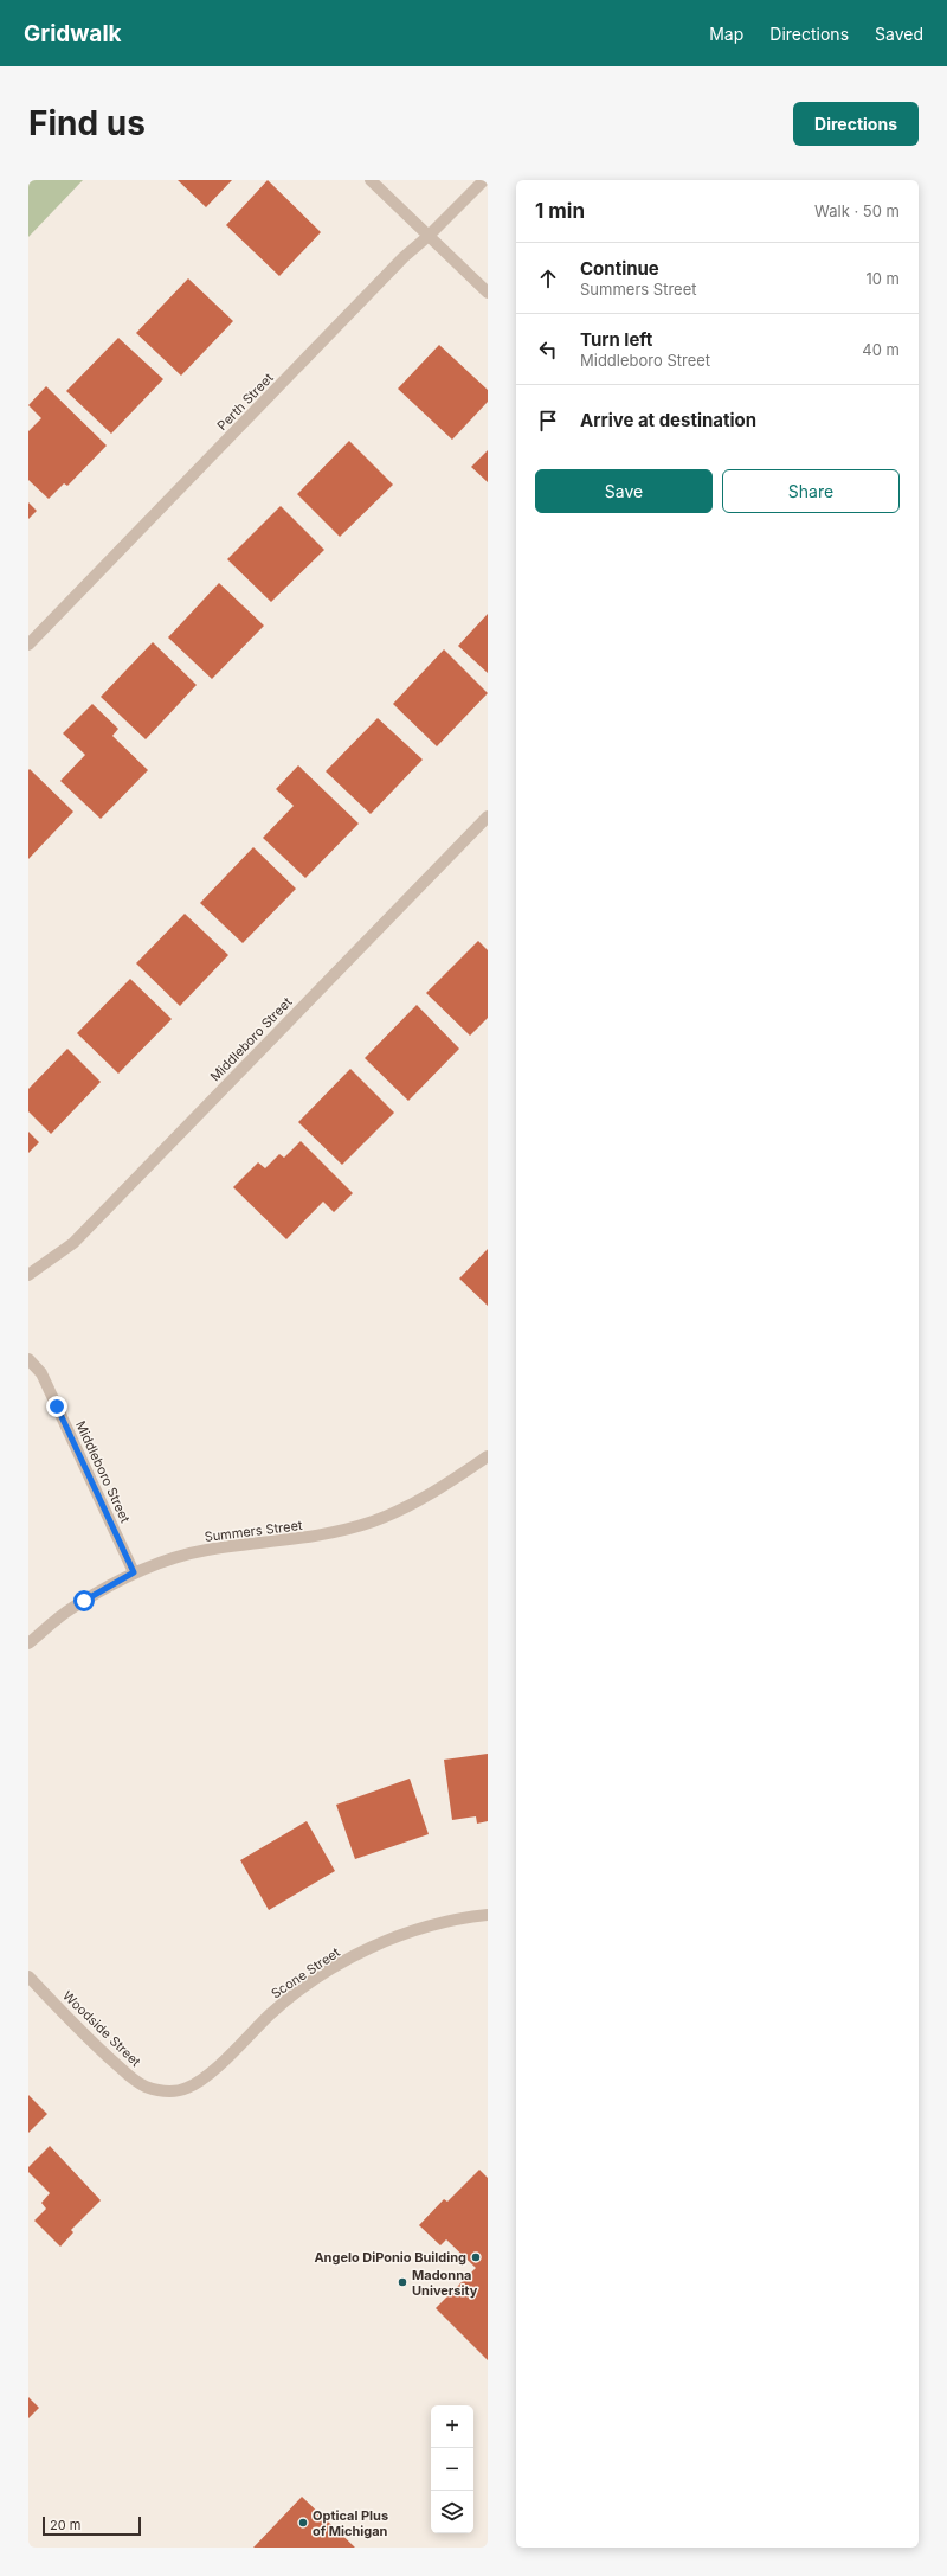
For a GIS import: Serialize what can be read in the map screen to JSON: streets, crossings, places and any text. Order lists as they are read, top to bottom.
{
  "streets": {
    "street": [
      "Perth Street",
      "Middleboro Street",
      "Summers Street",
      "Scone Street",
      "Woodside Street"
    ]
  },
  "crossings": [
    ["Middleboro Street", "Summers Street"],
    ["Scone Street", "Woodside Street"]
  ],
  "places": ["Angelo DiPonio Building", "Madonna University", "Optical Plus of Michigan"],
  "scale_bar": "20 m",
  "page": {
    "header": "Gridwalk",
    "nav": ["Map", "Directions", "Saved"],
    "buttons": [
      "Directions",
      ["Save", "Share"]
    ],
    "title": "Find us",
    "heading": ["1 min", "Walk · 50 m"],
    "list": [
      ["Continue", "Summers Street", "10 m"],
      ["Turn left", "Middleboro Street", "40 m"],
      "Arrive at destination"
    ],
    "map_buttons": ["+", "−"],
    "scale": "20 m"
  }
}
